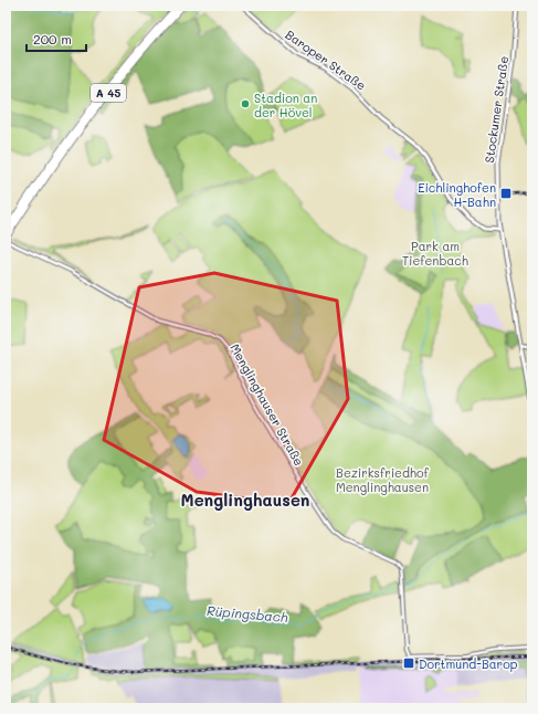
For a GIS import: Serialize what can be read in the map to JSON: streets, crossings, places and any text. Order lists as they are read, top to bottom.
{
  "streets": {
    "highway": ["A 45"],
    "main road": ["Baroper Straße", "Stockumer Straße"],
    "street": ["Menglinghauser Straße"]
  },
  "crossings": [
    ["Baroper Straße", "Stockumer Straße"],
    ["A 45", "Menglinghauser Straße"]
  ],
  "districts": ["Menglinghausen"],
  "water": ["Rüpingsbach"],
  "parks": ["Park am Tiefenbach", "Bezirksfriedhof Menglinghausen"],
  "places": {
    "other": ["Stadion an der Hövel"],
    "transit": ["Eichlinghofen H-Bahn", "Dortmund-Barop"]
  },
  "scale_bar": "200 m"
}
